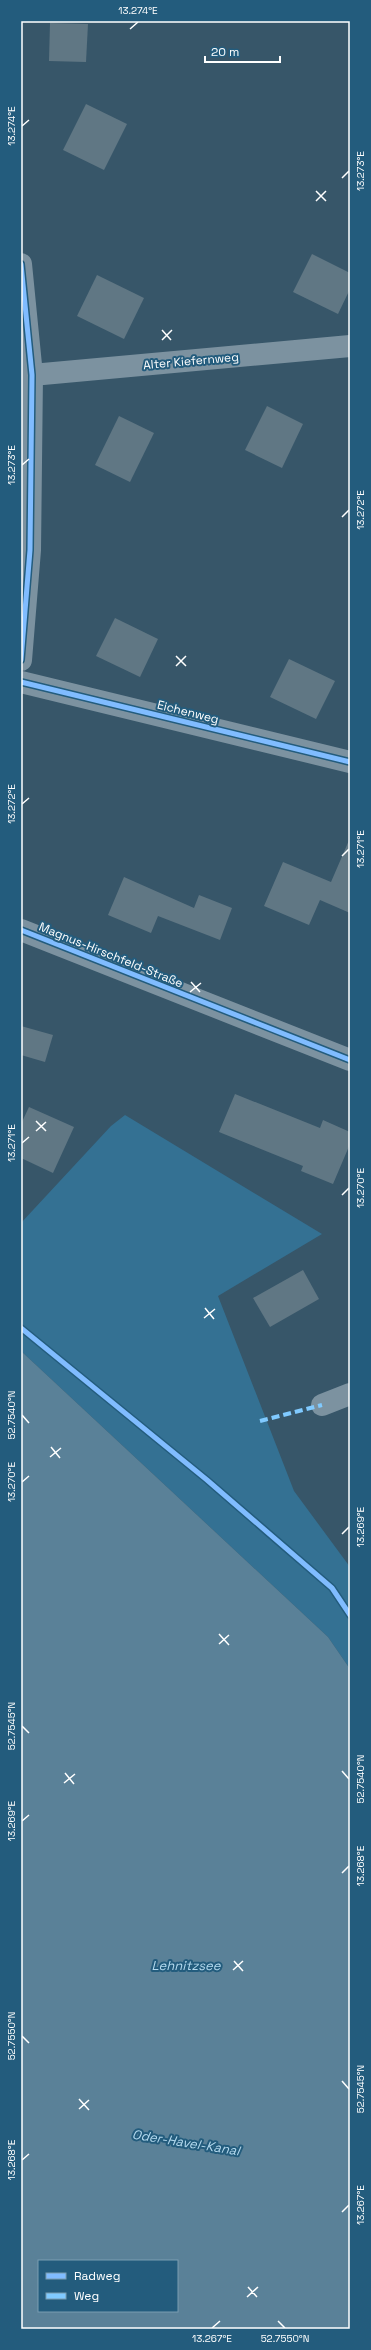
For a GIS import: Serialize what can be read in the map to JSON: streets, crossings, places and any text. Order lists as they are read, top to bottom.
{
  "streets": {
    "street": ["Alter Kiefernweg", "Eichenweg", "Magnus-Hirschfeld-Straße"]
  },
  "water": ["Lehnitzsee", "Oder-Havel-Kanal"],
  "legend": ["Radweg", "Weg"],
  "scale_bar": "20 m",
  "coordinates": [
    "13.274°E",
    "13.273°E",
    "13.272°E",
    "13.271°E",
    "13.270°E",
    "52.7540°N",
    "13.269°E",
    "52.7545°N",
    "13.268°E",
    "52.7550°N",
    "13.267°E"
  ]
}
